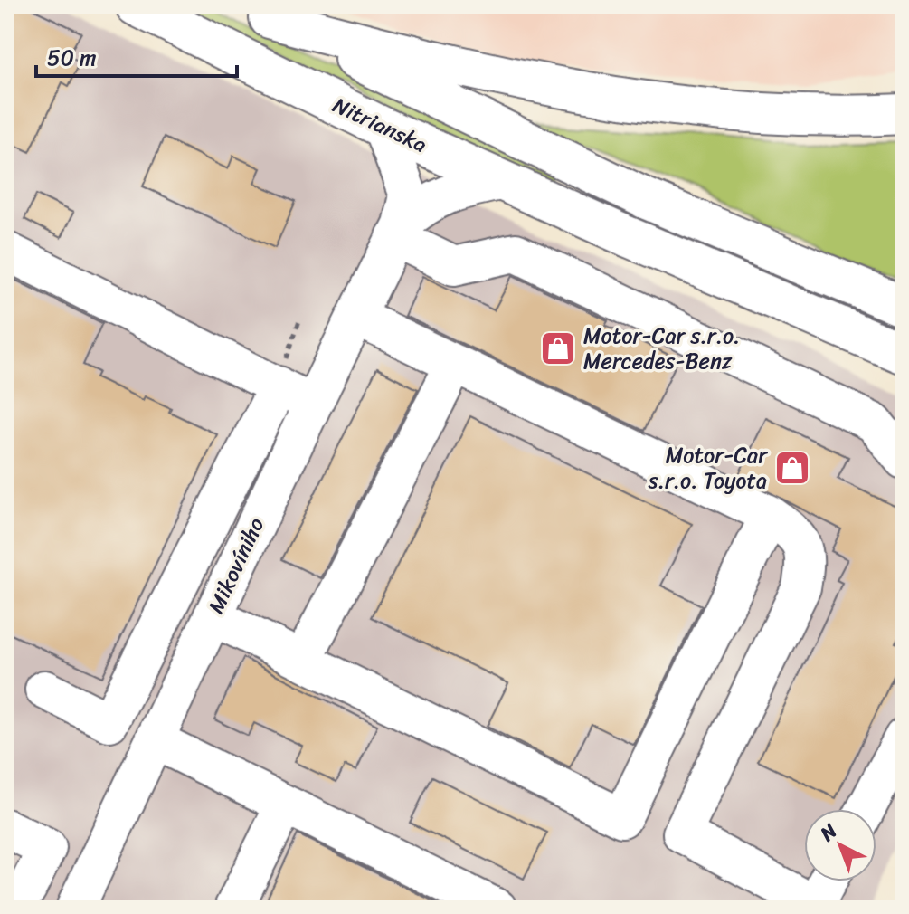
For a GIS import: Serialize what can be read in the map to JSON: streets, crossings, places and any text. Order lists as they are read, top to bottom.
{
  "streets": {
    "main road": ["Nitrianska"],
    "street": ["Mikovíniho"]
  },
  "places": {
    "shop": ["Motor-Car s.r.o. Mercedes-Benz", "Motor-Car s.r.o. Toyota"]
  },
  "scale_bar": "50 m",
  "north": "top left"
}
